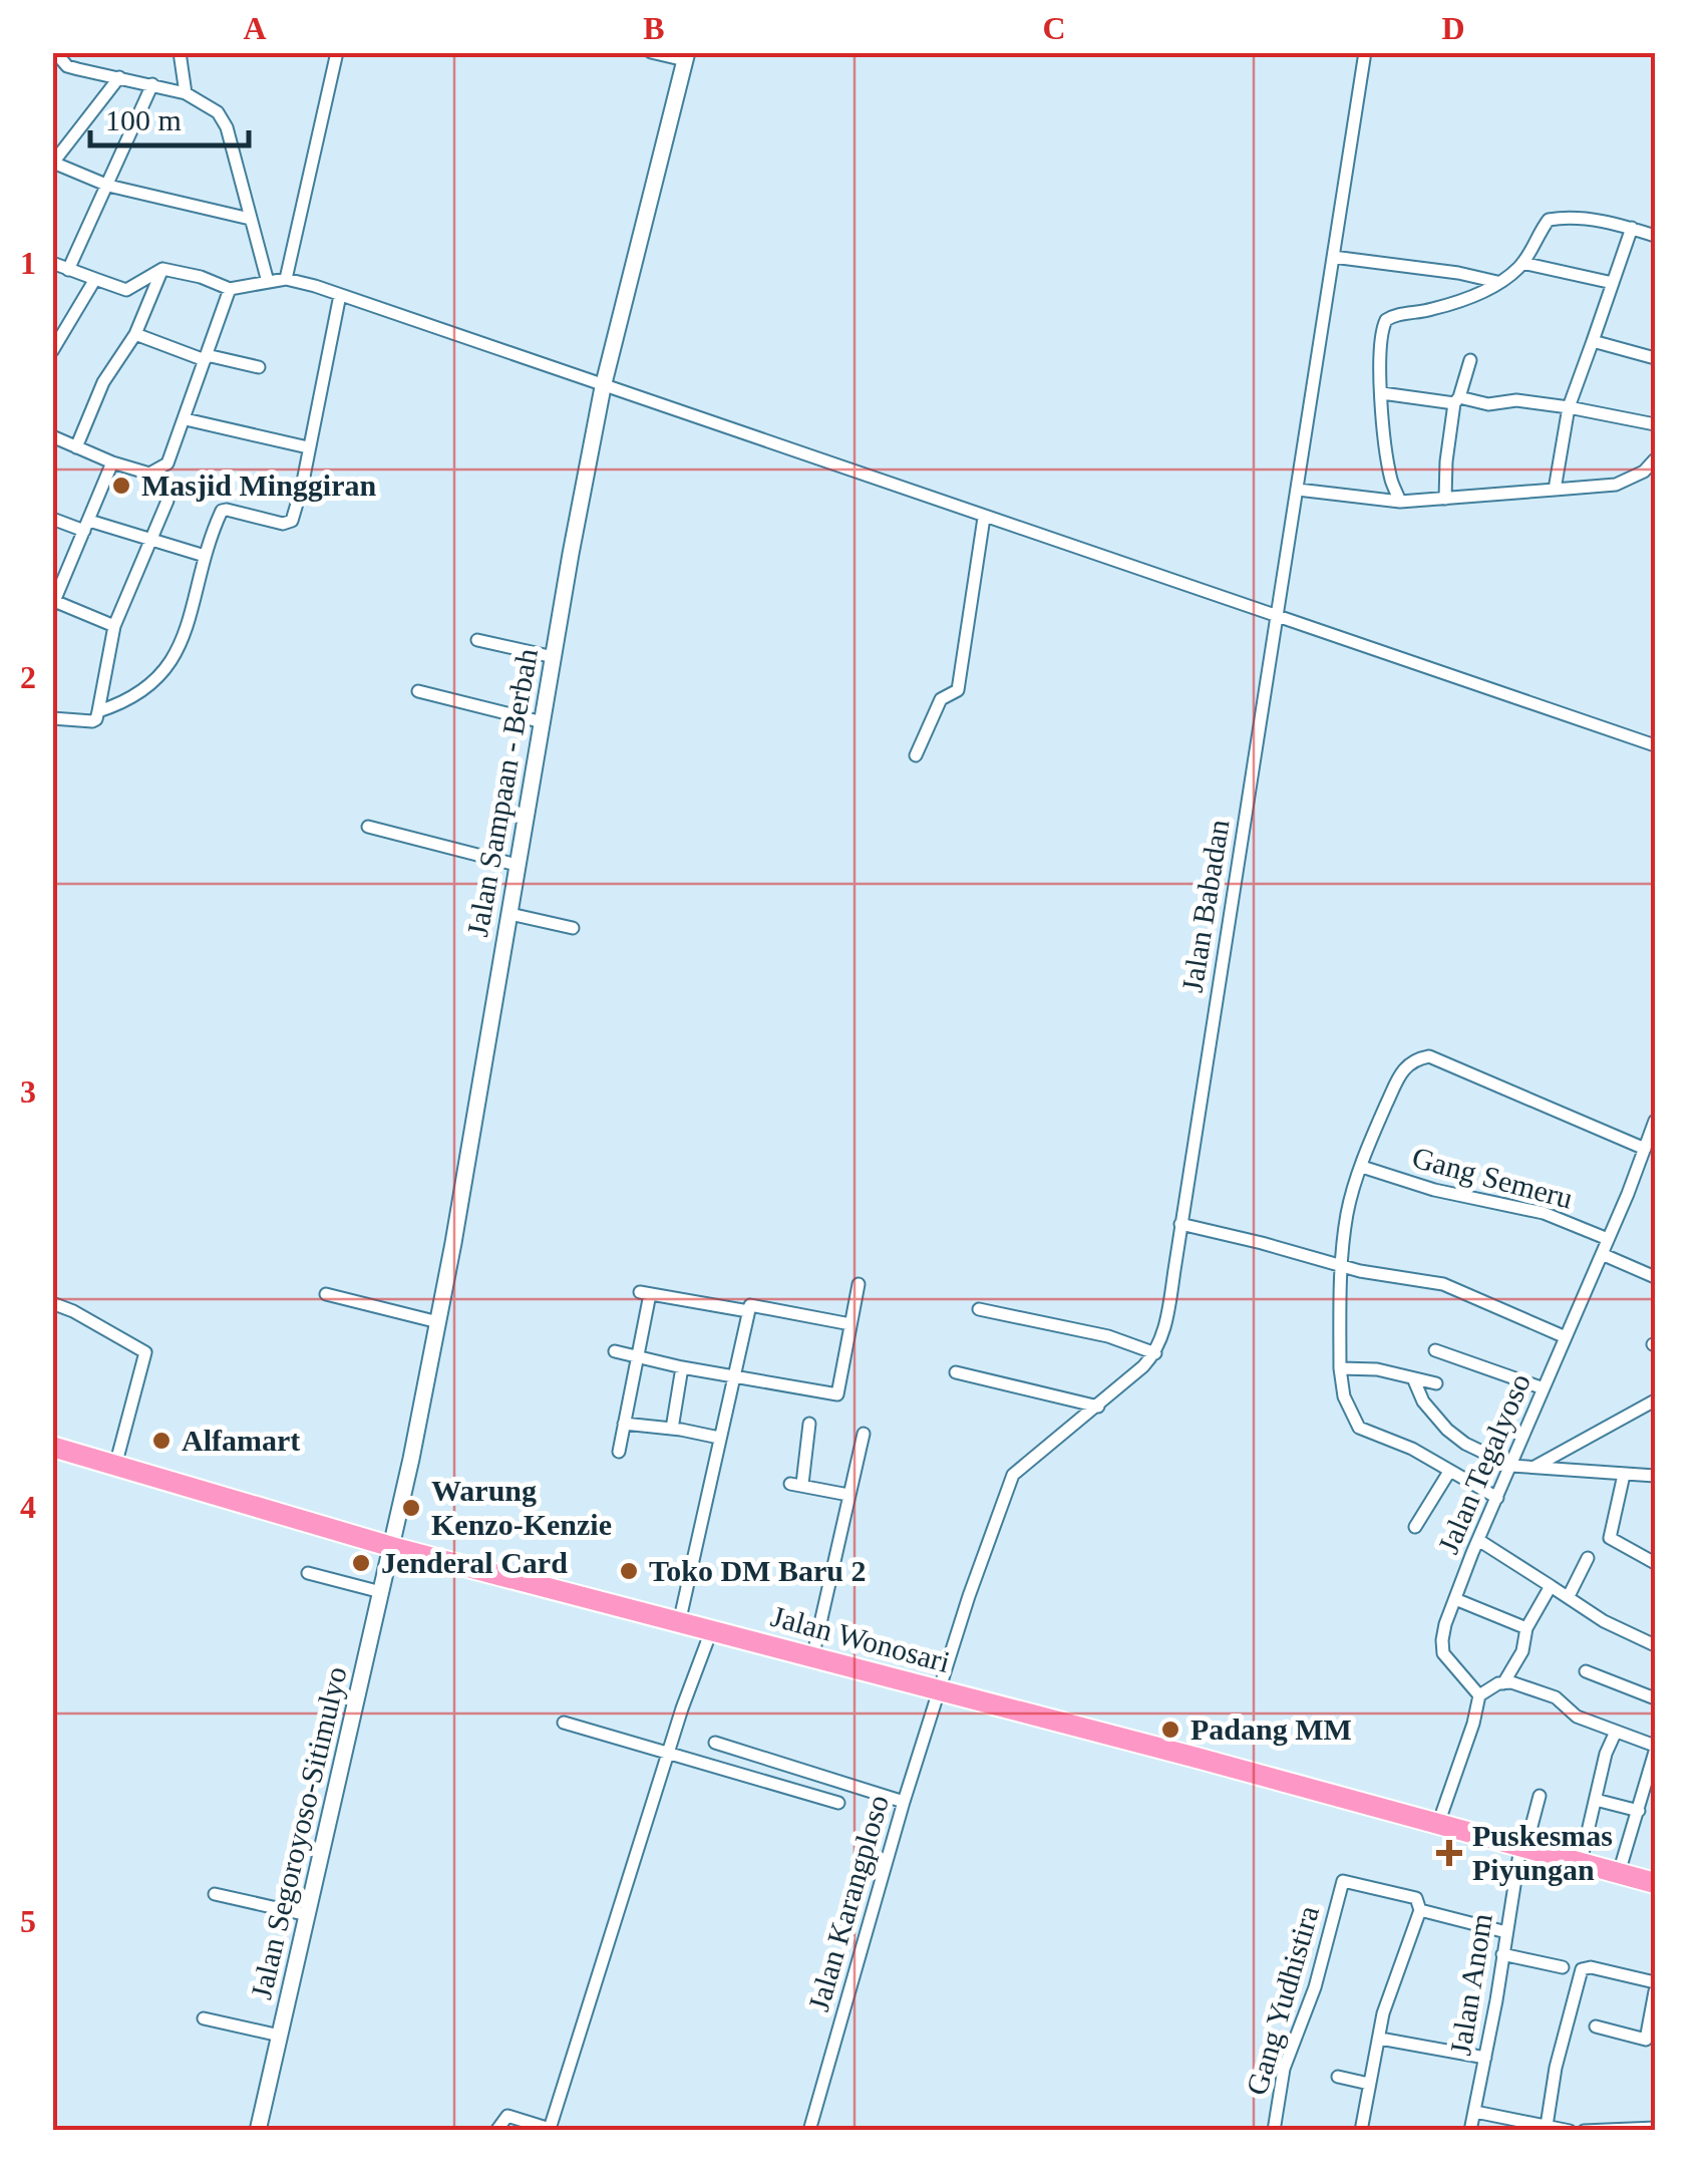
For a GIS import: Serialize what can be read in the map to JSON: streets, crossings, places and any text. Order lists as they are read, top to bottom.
{
  "streets": {
    "highway": ["Jalan Wonosari"],
    "main road": ["Jalan Sampaan - Berbah", "Jalan Segoroyoso-Sitimulyo"],
    "street": [
      "Jalan Babadan",
      "Gang Semeru",
      "Jalan Tegalyoso",
      "Jalan Karangploso",
      "Jalan Anom",
      "Gang Yudhistira"
    ]
  },
  "crossings": [
    ["Jalan Sampaan - Berbah", "Jalan Wonosari"],
    ["Jalan Sampaan - Berbah", "Jalan Segoroyoso-Sitimulyo"],
    ["Gang Semeru", "Jalan Tegalyoso"],
    ["Jalan Wonosari", "Jalan Segoroyoso-Sitimulyo"],
    ["Jalan Wonosari", "Jalan Karangploso"],
    ["Jalan Wonosari", "Jalan Anom"],
    ["Jalan Anom", "Gang Yudhistira"]
  ],
  "places": {
    "other": [
      "Masjid Minggiran",
      "Alfamart",
      "Warung Kenzo-Kenzie",
      "Jenderal Card",
      "Toko DM Baru 2",
      "Padang MM"
    ],
    "health": ["Puskesmas Piyungan"]
  },
  "scale_bar": "100 m",
  "grid": {
    "columns": [
      "A",
      "B",
      "C",
      "D"
    ],
    "rows": [
      "1",
      "2",
      "3",
      "4",
      "5"
    ]
  }
}
